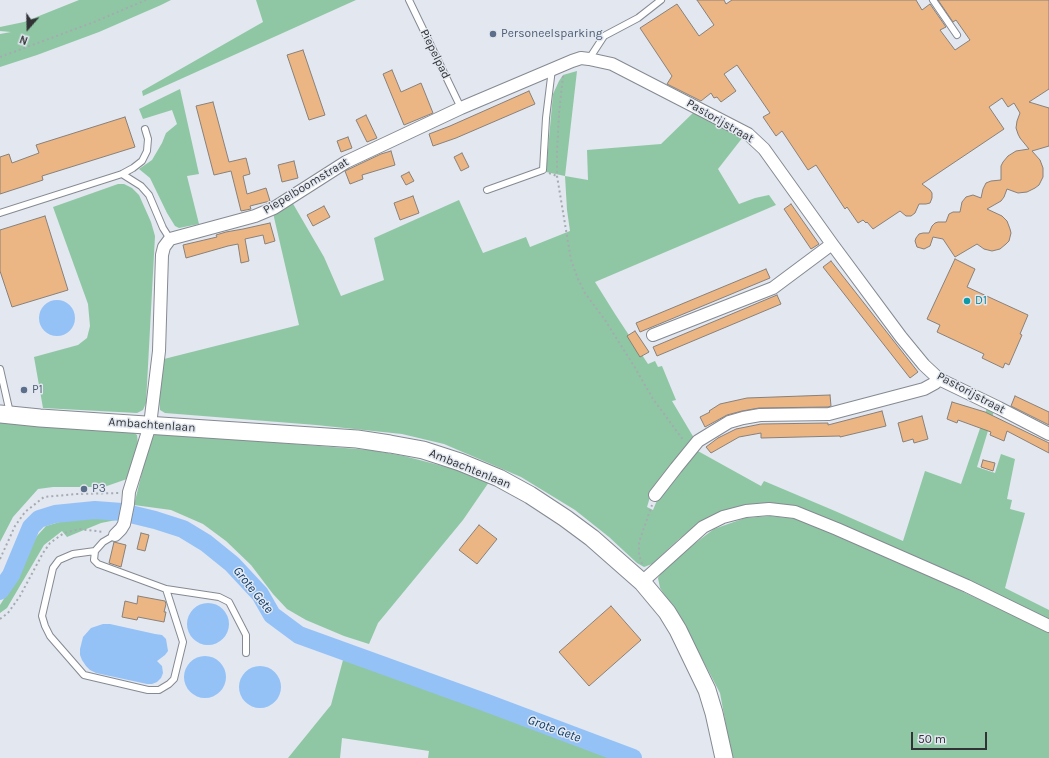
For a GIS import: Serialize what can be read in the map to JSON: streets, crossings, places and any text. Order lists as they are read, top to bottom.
{
  "streets": {
    "street": ["Pastorijstraat", "Piepelboomstraat", "Ambachtenlaan"],
    "lane": ["Piepelpad"]
  },
  "crossings": [
    ["Piepelpad", "Piepelboomstraat"],
    ["Pastorijstraat", "Piepelboomstraat"]
  ],
  "water": ["Grote Gete"],
  "places": [
    "Personeelsparking",
    "D1",
    "P1",
    "P3"
  ],
  "scale_bar": "50 m",
  "north": "bottom"
}
